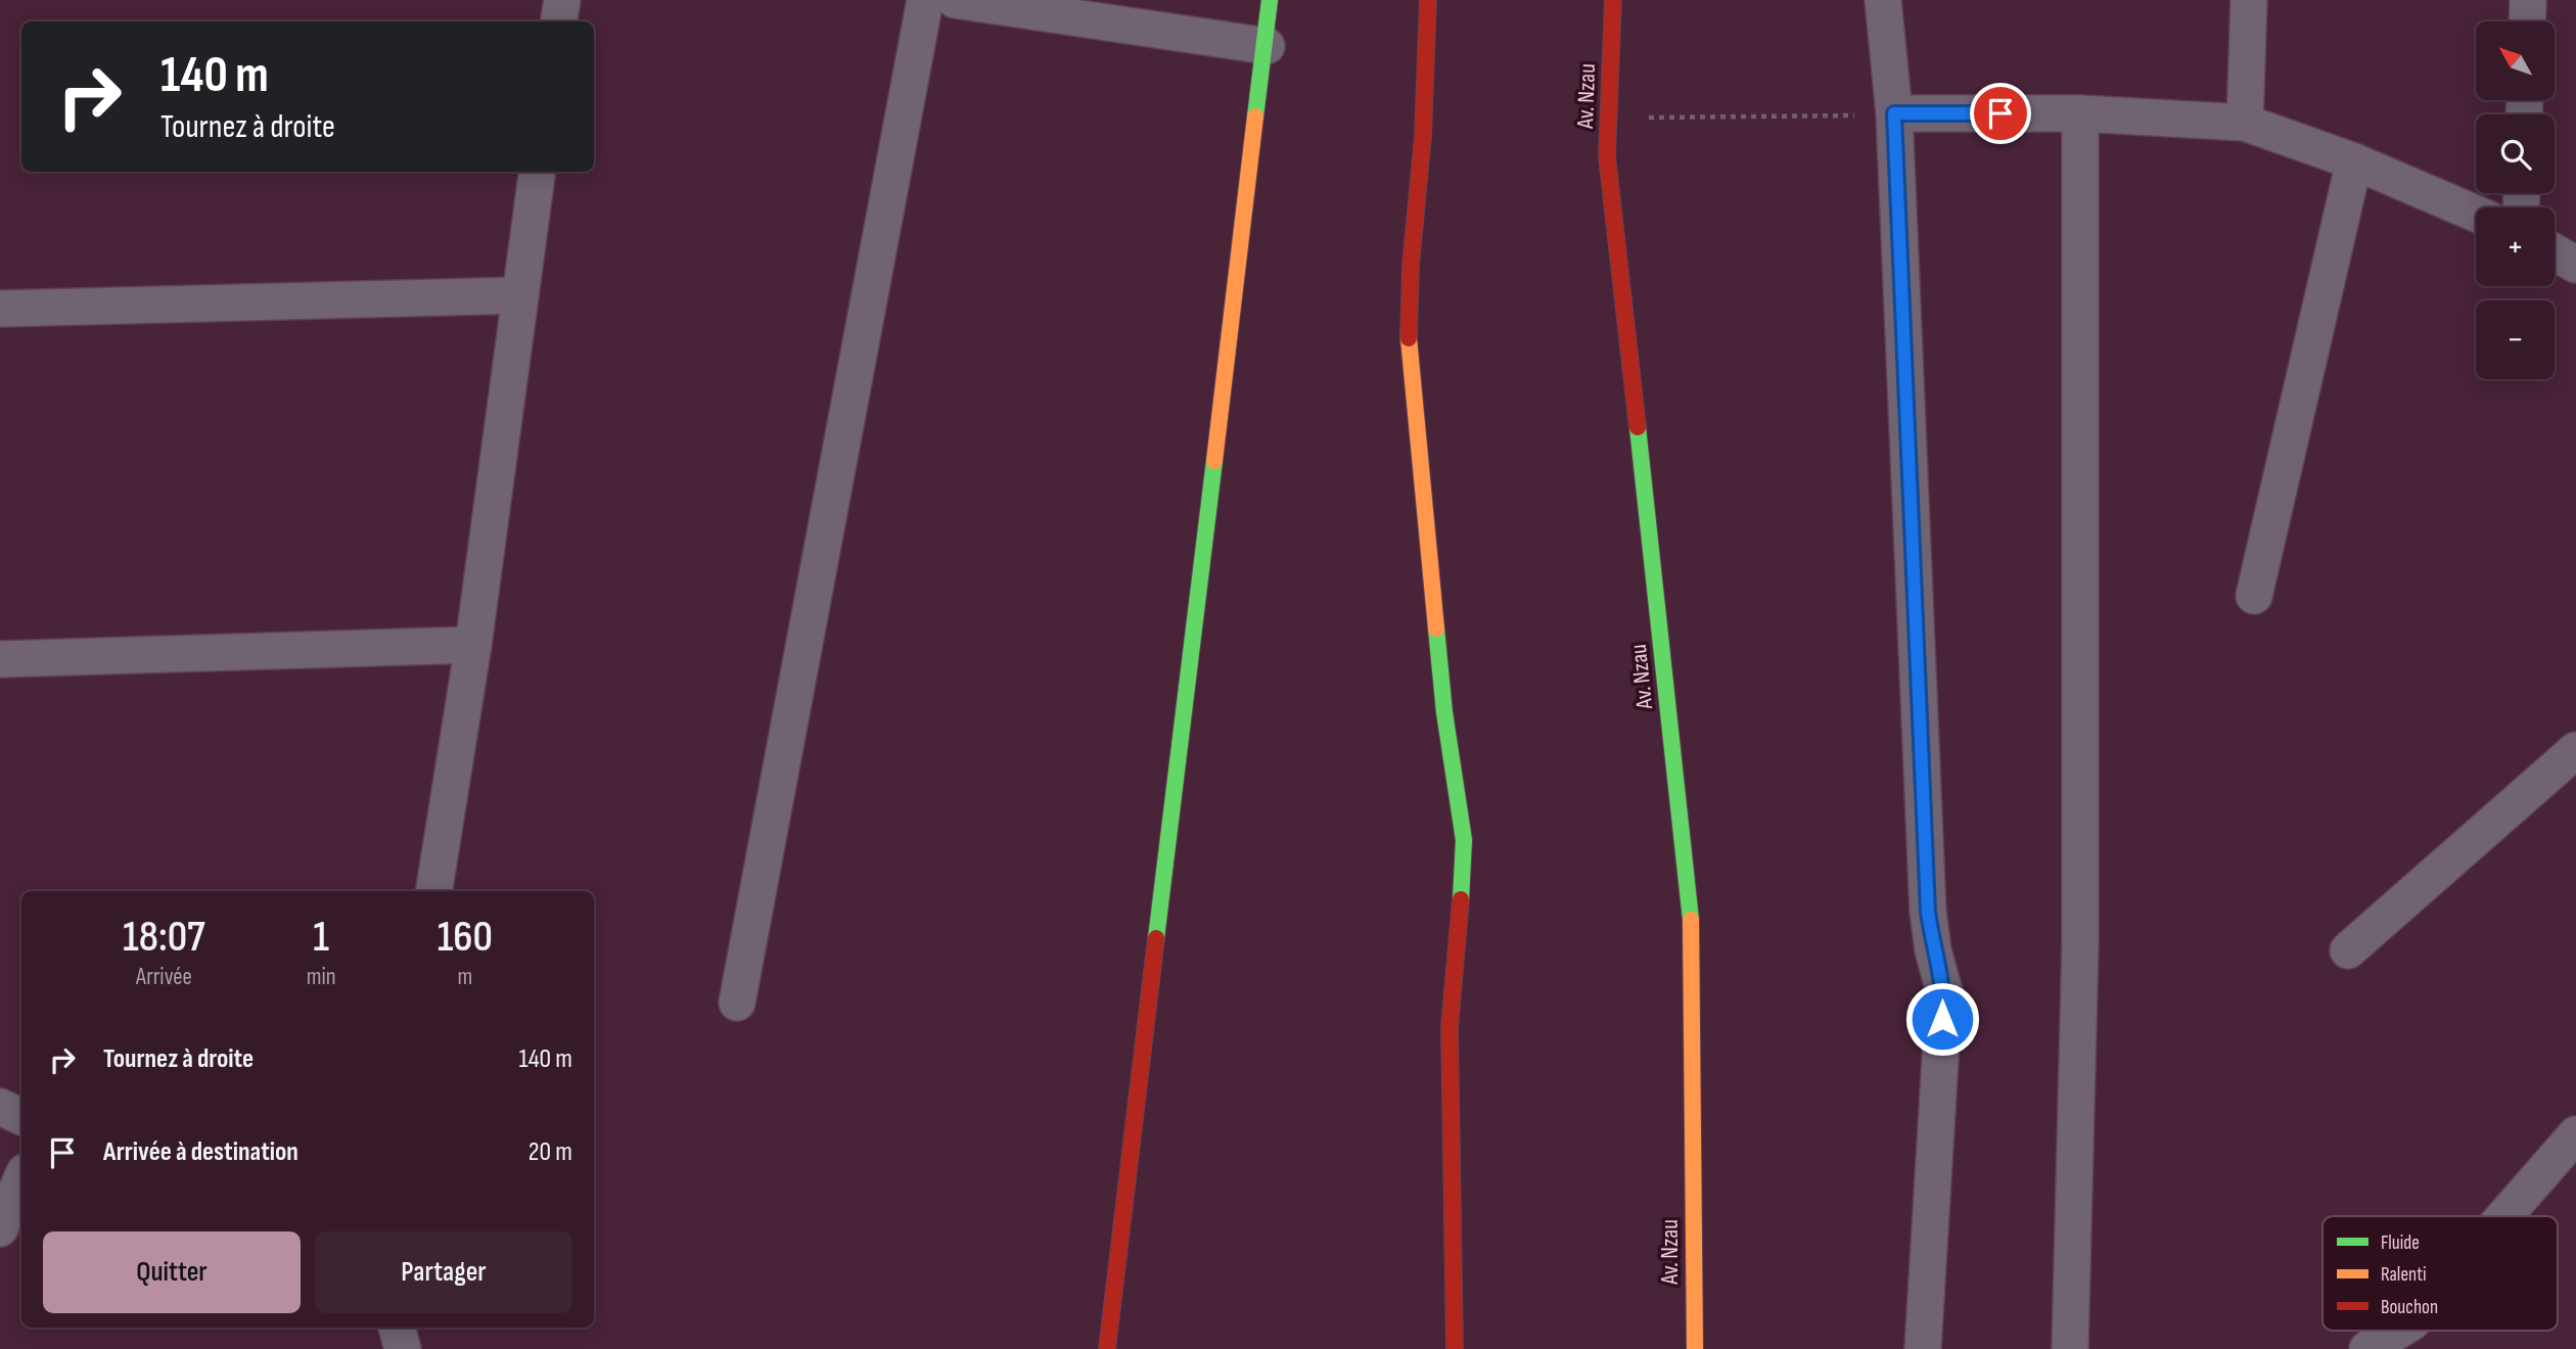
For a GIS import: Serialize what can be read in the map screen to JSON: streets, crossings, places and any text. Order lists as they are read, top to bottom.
{
  "streets": {
    "street": ["Av. Nzau"]
  },
  "legend": ["Fluide", "Ralenti", "Bouchon"],
  "north": "top left",
  "page": {
    "map_buttons": ["+", "−"],
    "turn": ["140 m", "Tournez à droite"],
    "eta": [
      "18:07",
      "Arrivée",
      "1",
      "min",
      "160",
      "m"
    ],
    "list": [
      {
        "name": "Tournez à droite",
        "value": "140 m"
      },
      {
        "name": "Arrivée à destination",
        "value": "20 m"
      }
    ],
    "buttons": ["Quitter", "Partager"]
  }
}
